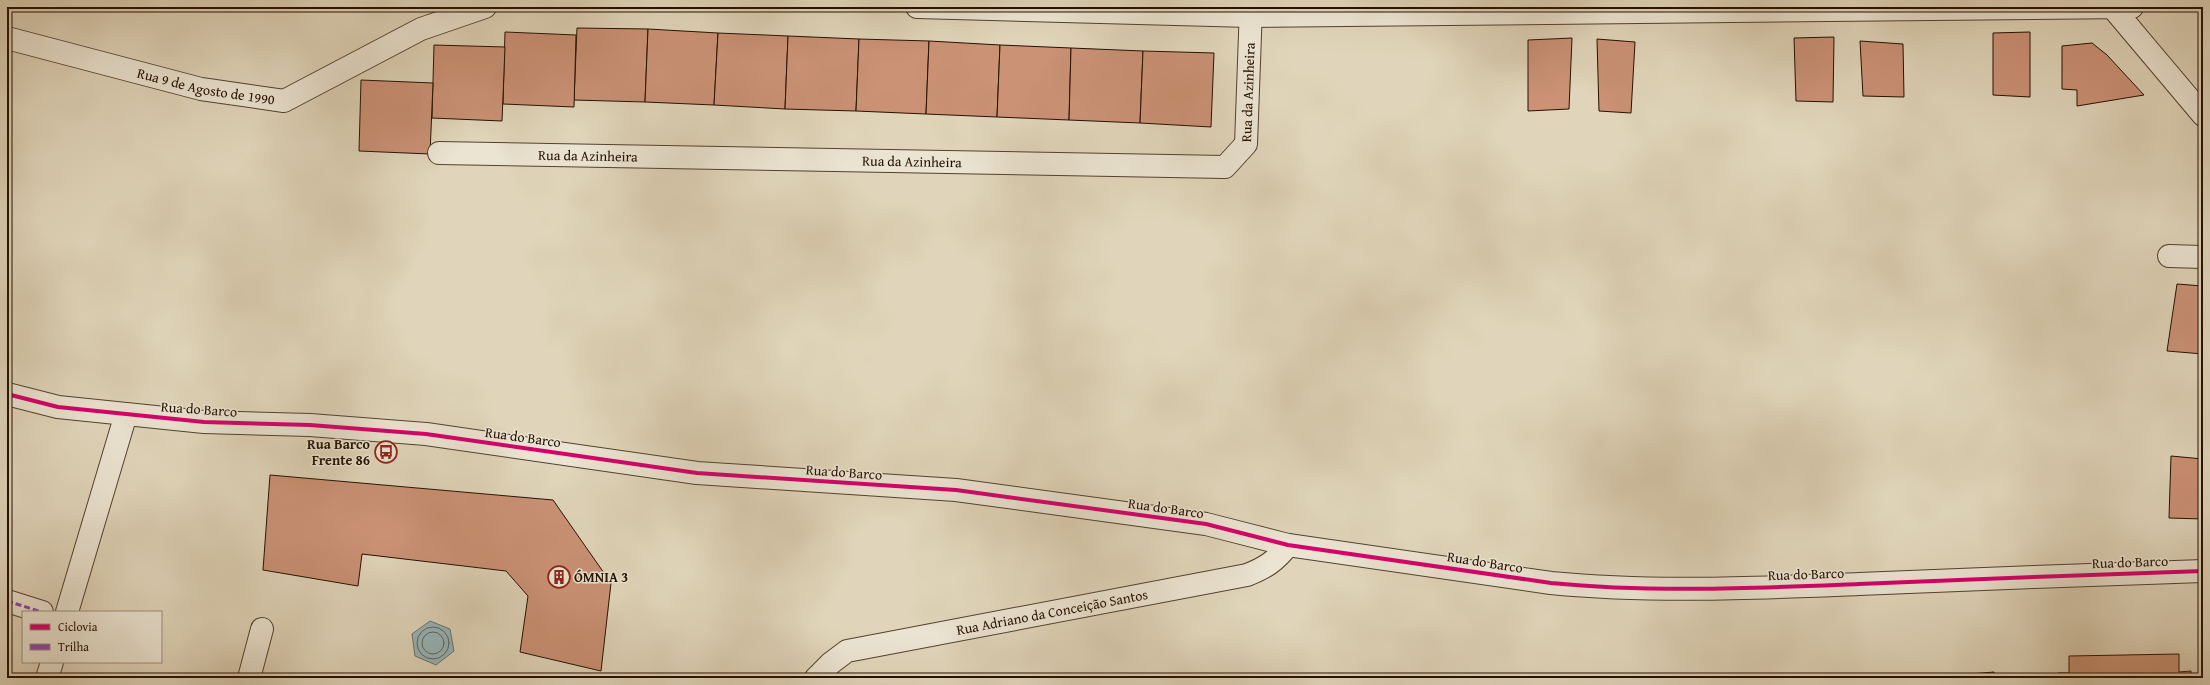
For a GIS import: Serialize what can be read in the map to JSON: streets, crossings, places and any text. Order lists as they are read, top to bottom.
{
  "streets": {
    "street": [
      "Rua 9 de Agosto de 1990",
      "Rua da Azinheira",
      "Rua do Barco",
      "Rua Adriano da Conceição Santos"
    ]
  },
  "crossings": [
    ["Rua do Barco", "Rua Adriano da Conceição Santos"]
  ],
  "places": {
    "bus stop": ["Rua Barco Frente 86"],
    "building": ["ÓMNIA 3"]
  },
  "legend": ["Ciclovia", "Trilha"]
}
